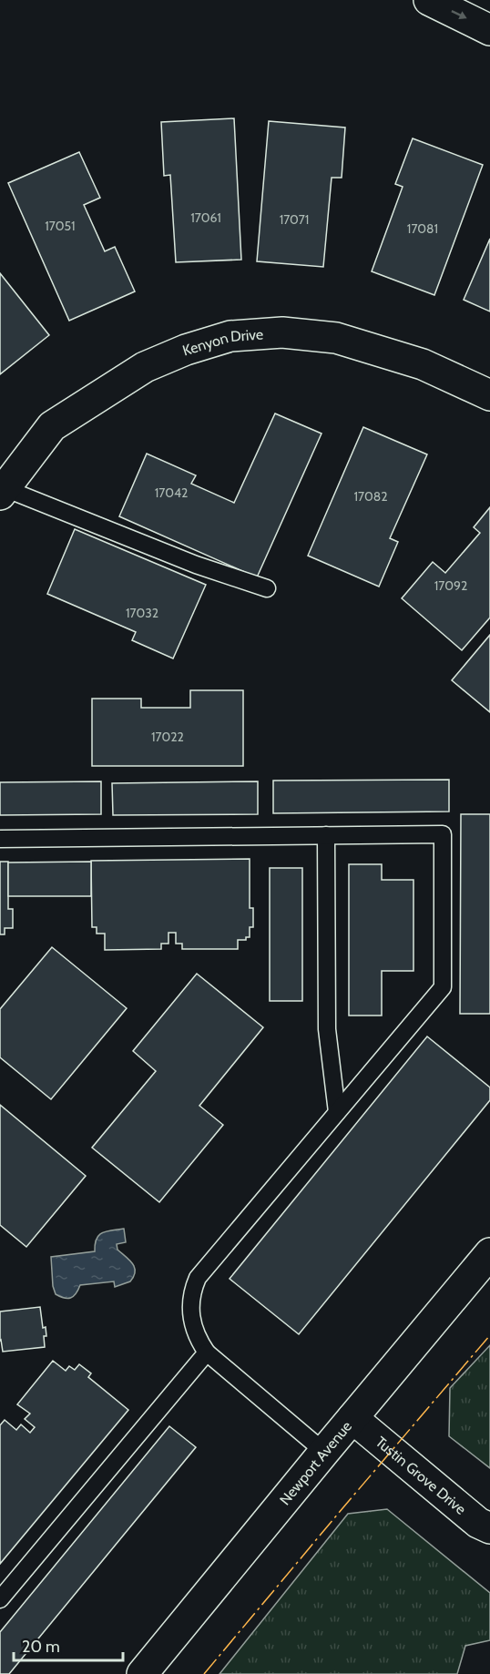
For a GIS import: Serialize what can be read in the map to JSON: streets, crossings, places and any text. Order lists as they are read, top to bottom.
{
  "streets": {
    "main road": ["Kenyon Drive", "Newport Avenue", "Tustin Grove Drive"]
  },
  "crossings": [
    ["Newport Avenue", "Tustin Grove Drive"]
  ],
  "house_numbers": [
    "17061",
    "17071",
    "17051",
    "17081",
    "17042",
    "17082",
    "17092",
    "17032",
    "17022"
  ],
  "scale_bar": "20 m"
}
